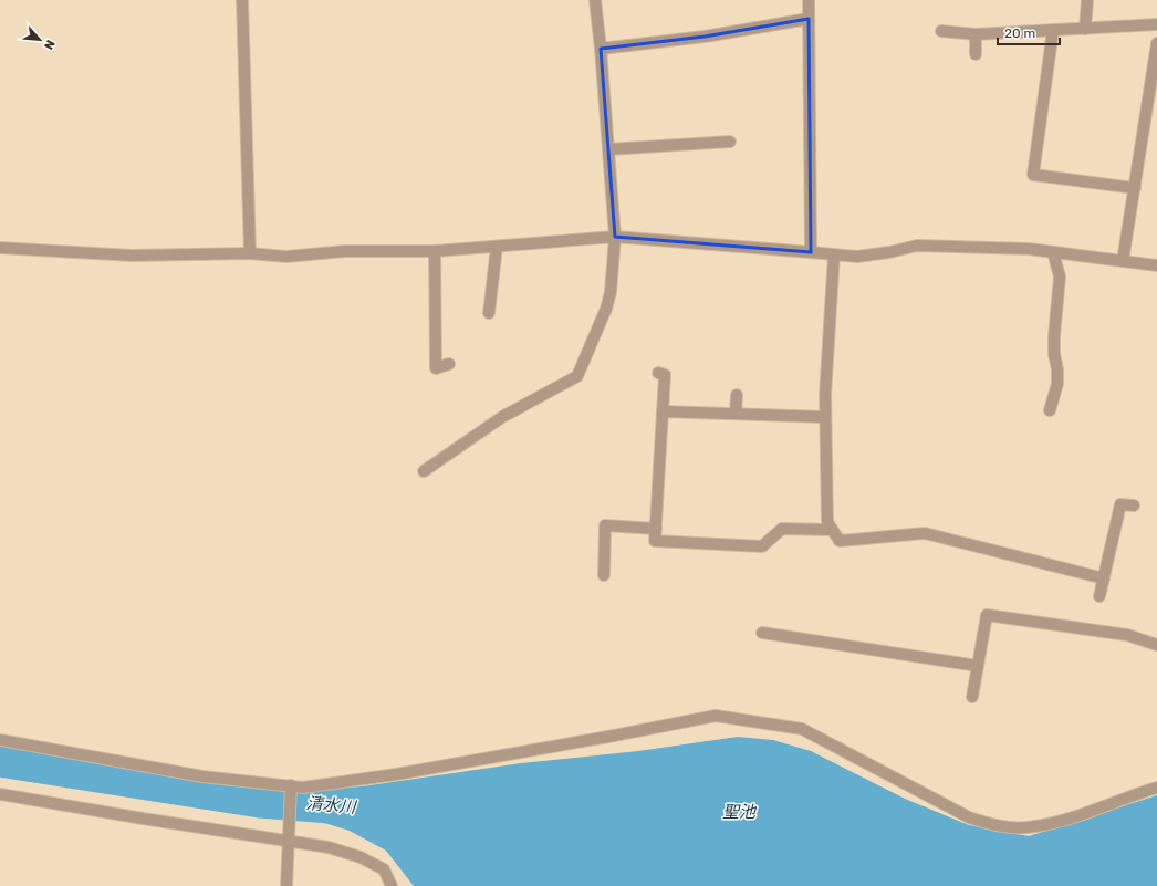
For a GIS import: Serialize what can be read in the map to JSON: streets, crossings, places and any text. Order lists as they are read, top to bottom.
{
  "water": ["清水川", "聖池"],
  "scale_bar": "20 m",
  "north": "bottom right"
}
